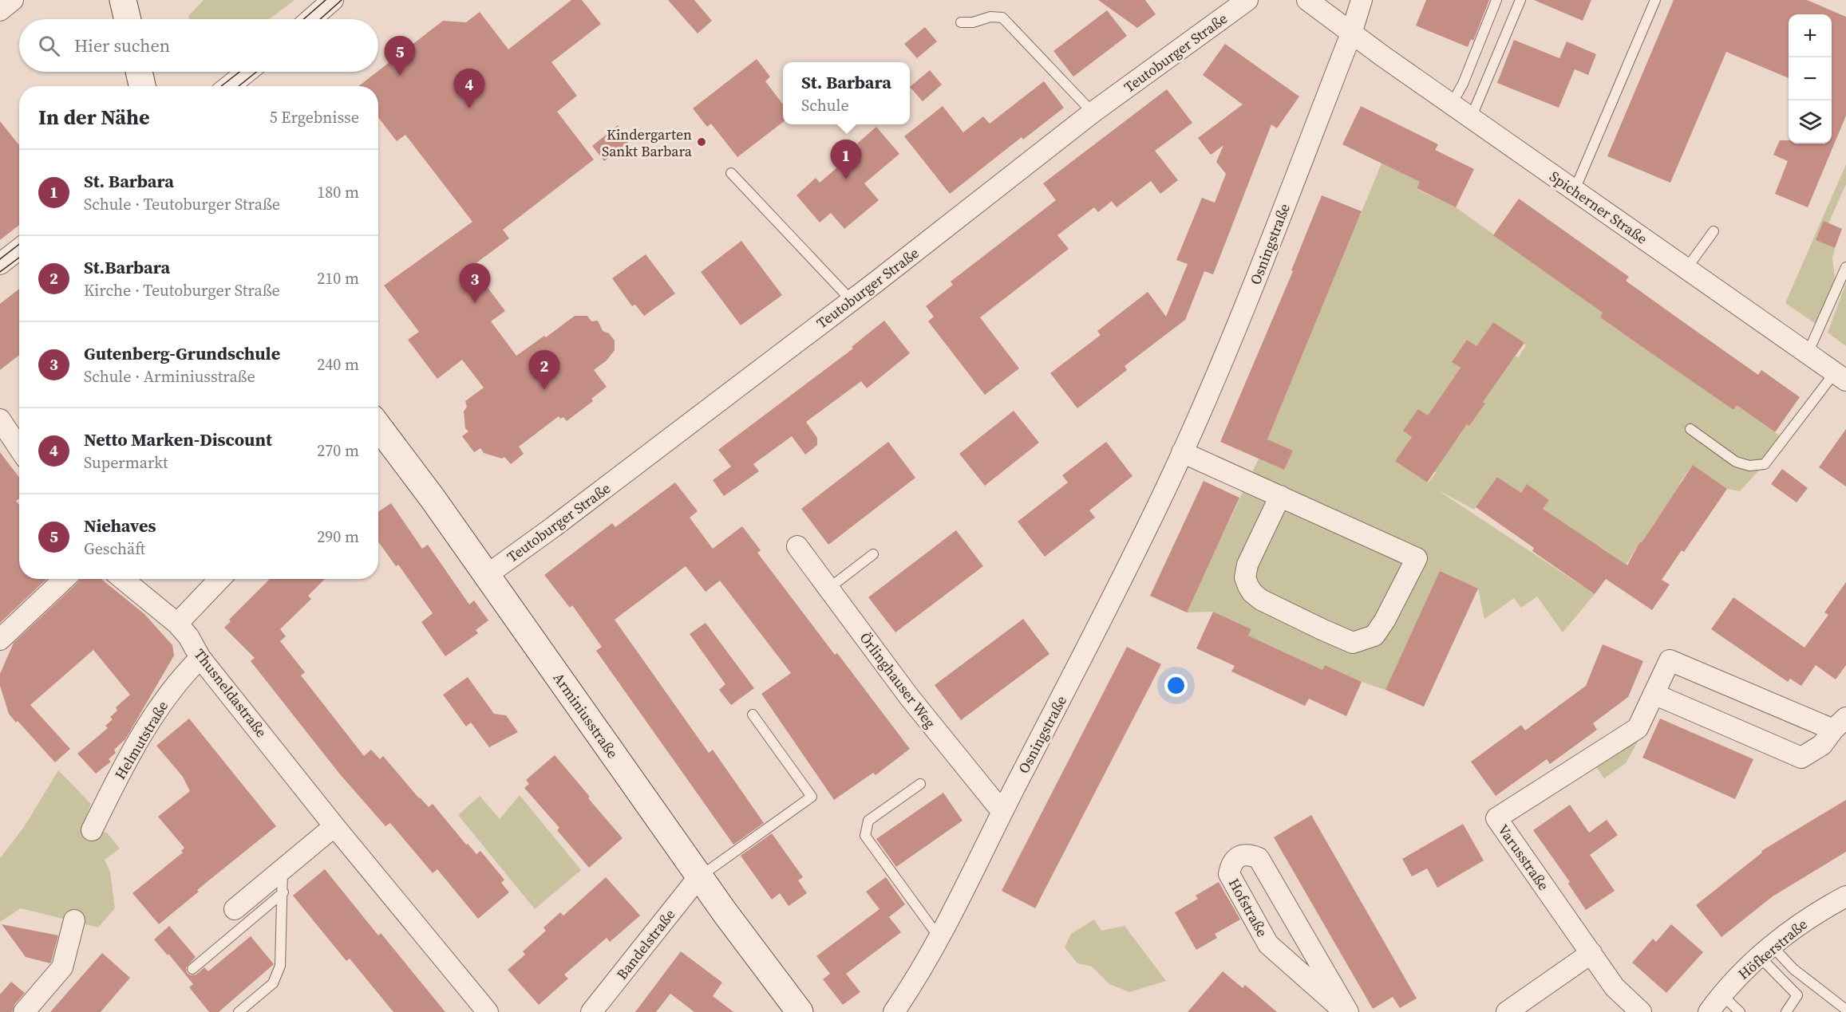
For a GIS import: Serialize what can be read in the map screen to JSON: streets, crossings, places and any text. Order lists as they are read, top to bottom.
{
  "streets": {
    "main road": ["Arminiusstraße"],
    "street": [
      "Teutoburger Straße",
      "Spicherner Straße",
      "Osningstraße",
      "Örlinghauser Weg",
      "Thusneldastraße",
      "Helmutstraße",
      "Varusstraße",
      "Hofstraße",
      "Bandelstraße",
      "Höfkerstraße"
    ]
  },
  "crossings": [
    ["Teutoburger Straße", "Arminiusstraße"],
    ["Spicherner Straße", "Osningstraße"],
    ["Osningstraße", "Örlinghauser Weg"],
    ["Thusneldastraße", "Helmutstraße"],
    ["Arminiusstraße", "Bandelstraße"]
  ],
  "places": ["Kindergarten Sankt Barbara"],
  "page": {
    "map_buttons": ["+", "−"],
    "search": "Hier suchen",
    "pins": [
      "5",
      "4",
      "1",
      "3",
      "2"
    ],
    "popup": ["St. Barbara", "Schule"],
    "heading": ["In der Nähe", "5 Ergebnisse"],
    "list": [
      {
        "mark": "1",
        "name": "St. Barbara",
        "note": "Schule · Teutoburger Straße",
        "value": "180 m"
      },
      {
        "mark": "2",
        "name": "St.Barbara",
        "note": "Kirche · Teutoburger Straße",
        "value": "210 m"
      },
      {
        "mark": "3",
        "name": "Gutenberg-Grundschule",
        "note": "Schule · Arminiusstraße",
        "value": "240 m"
      },
      {
        "mark": "4",
        "name": "Netto Marken-Discount",
        "note": "Supermarkt",
        "value": "270 m"
      },
      {
        "mark": "5",
        "name": "Niehaves",
        "note": "Geschäft",
        "value": "290 m"
      }
    ]
  }
}
